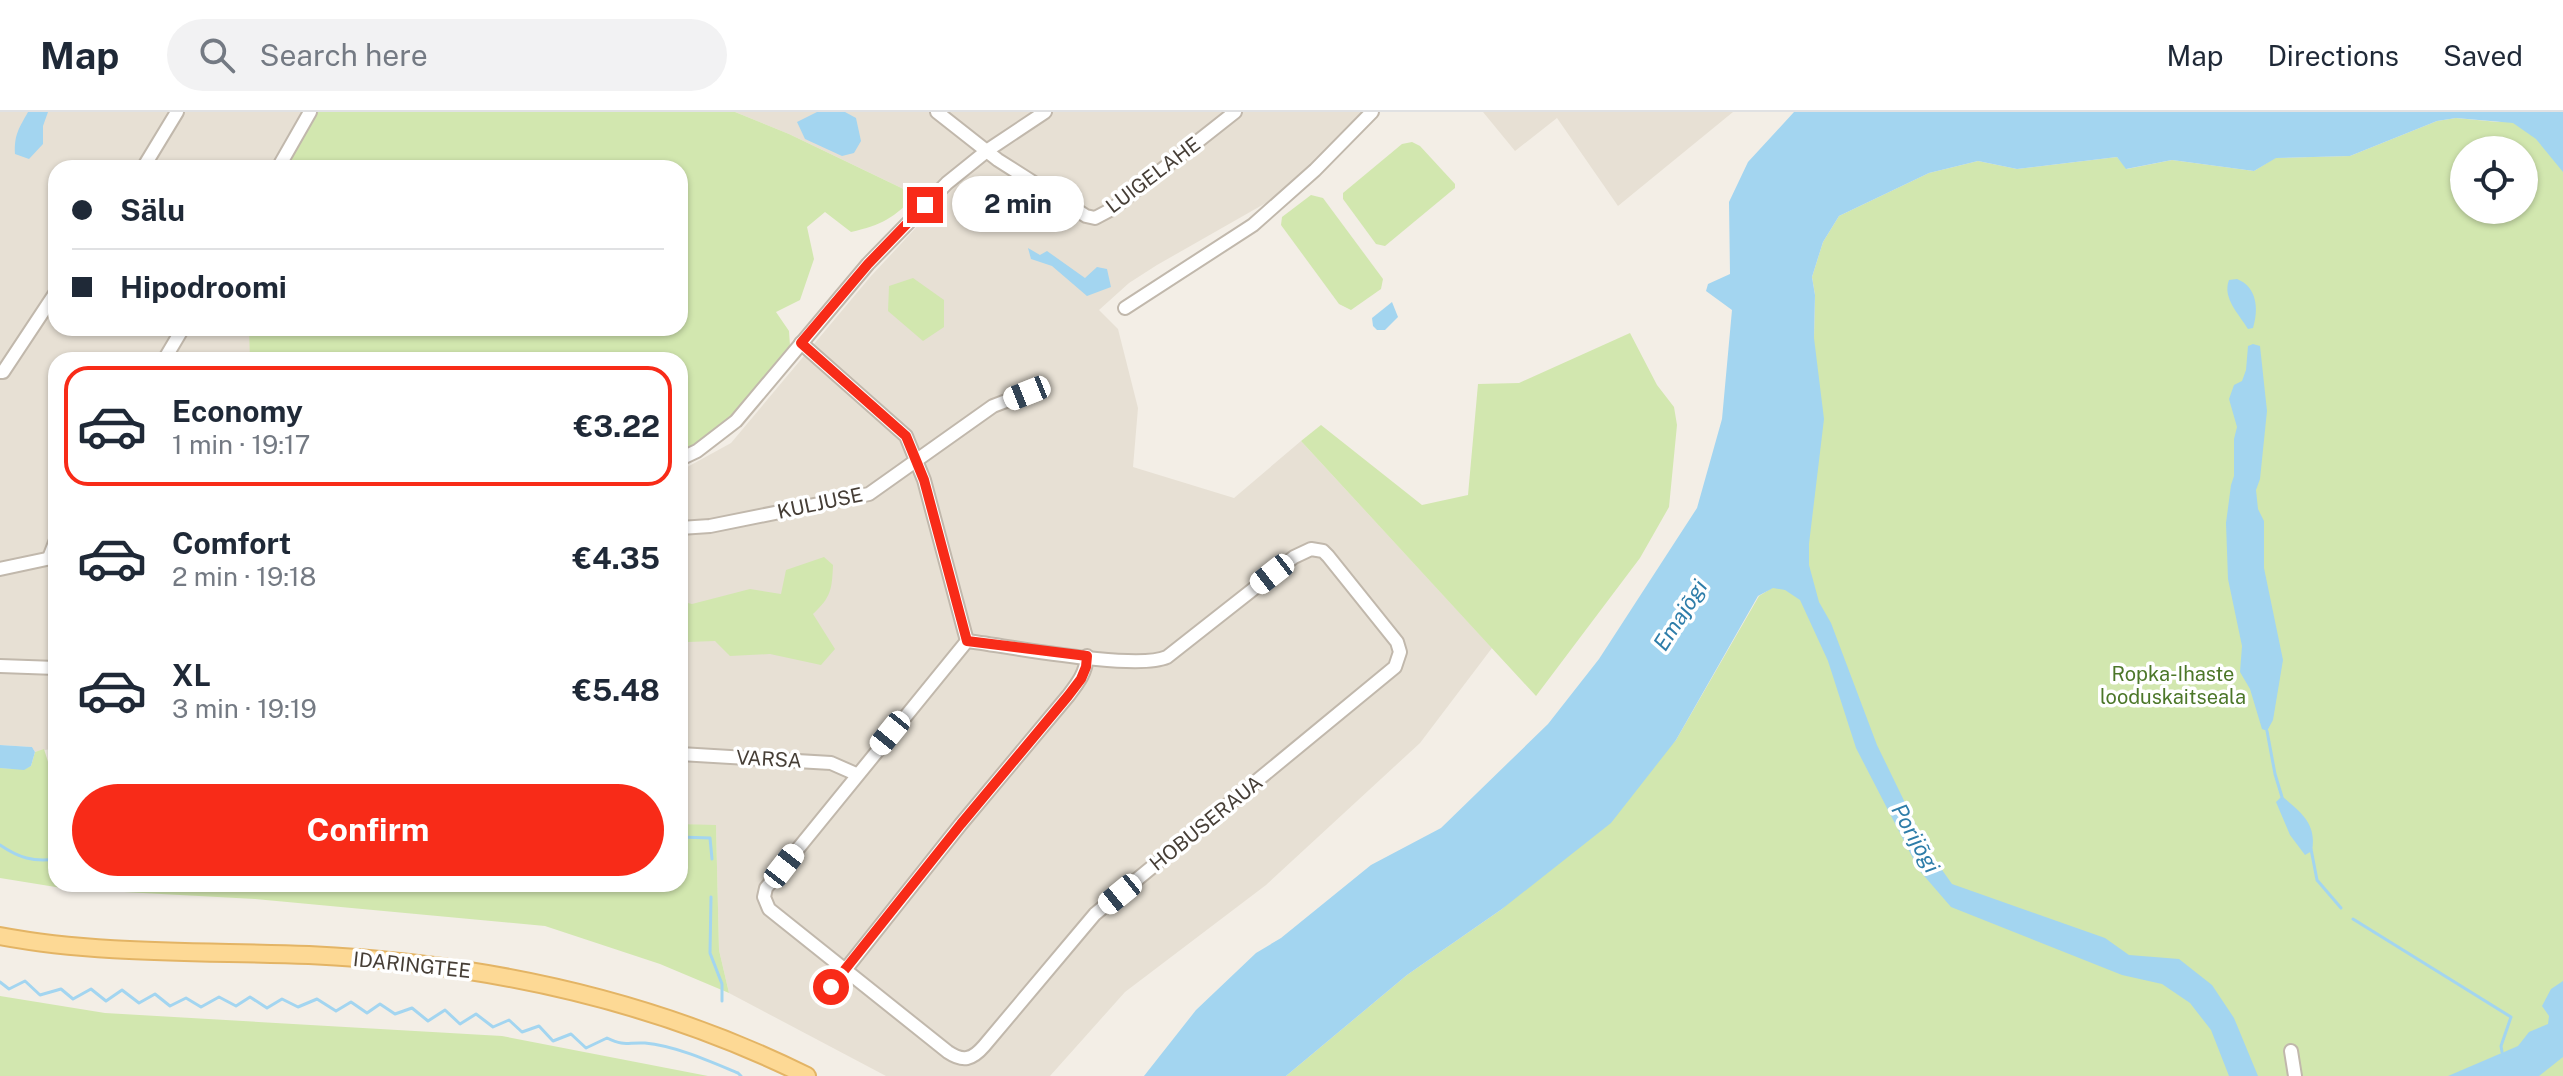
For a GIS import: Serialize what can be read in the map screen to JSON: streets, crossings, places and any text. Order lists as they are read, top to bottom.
{
  "streets": {
    "main road": ["IDARINGTEE"],
    "street": [
      "LUIGELAHE",
      "KULJUSE",
      "VARSA",
      "HOBUSERAUA"
    ]
  },
  "crossings": [
    ["VARSA", "HOBUSERAUA"]
  ],
  "water": ["Emajõgi", "Porijõgi"],
  "parks": ["Ropka-Ihaste looduskaitseala"],
  "page": {
    "header": "Map",
    "search": "Search here",
    "nav": ["Map", "Directions", "Saved"],
    "banner": ["Sälu", "Hipodroomi"],
    "bubble": "2 min",
    "list": [
      {
        "name": "Economy",
        "note": "1 min · 19:17",
        "value": "€3.22"
      },
      {
        "name": "Comfort",
        "note": "2 min · 19:18",
        "value": "€4.35"
      },
      {
        "name": "XL",
        "note": "3 min · 19:19",
        "value": "€5.48"
      }
    ],
    "buttons": "Confirm"
  }
}
